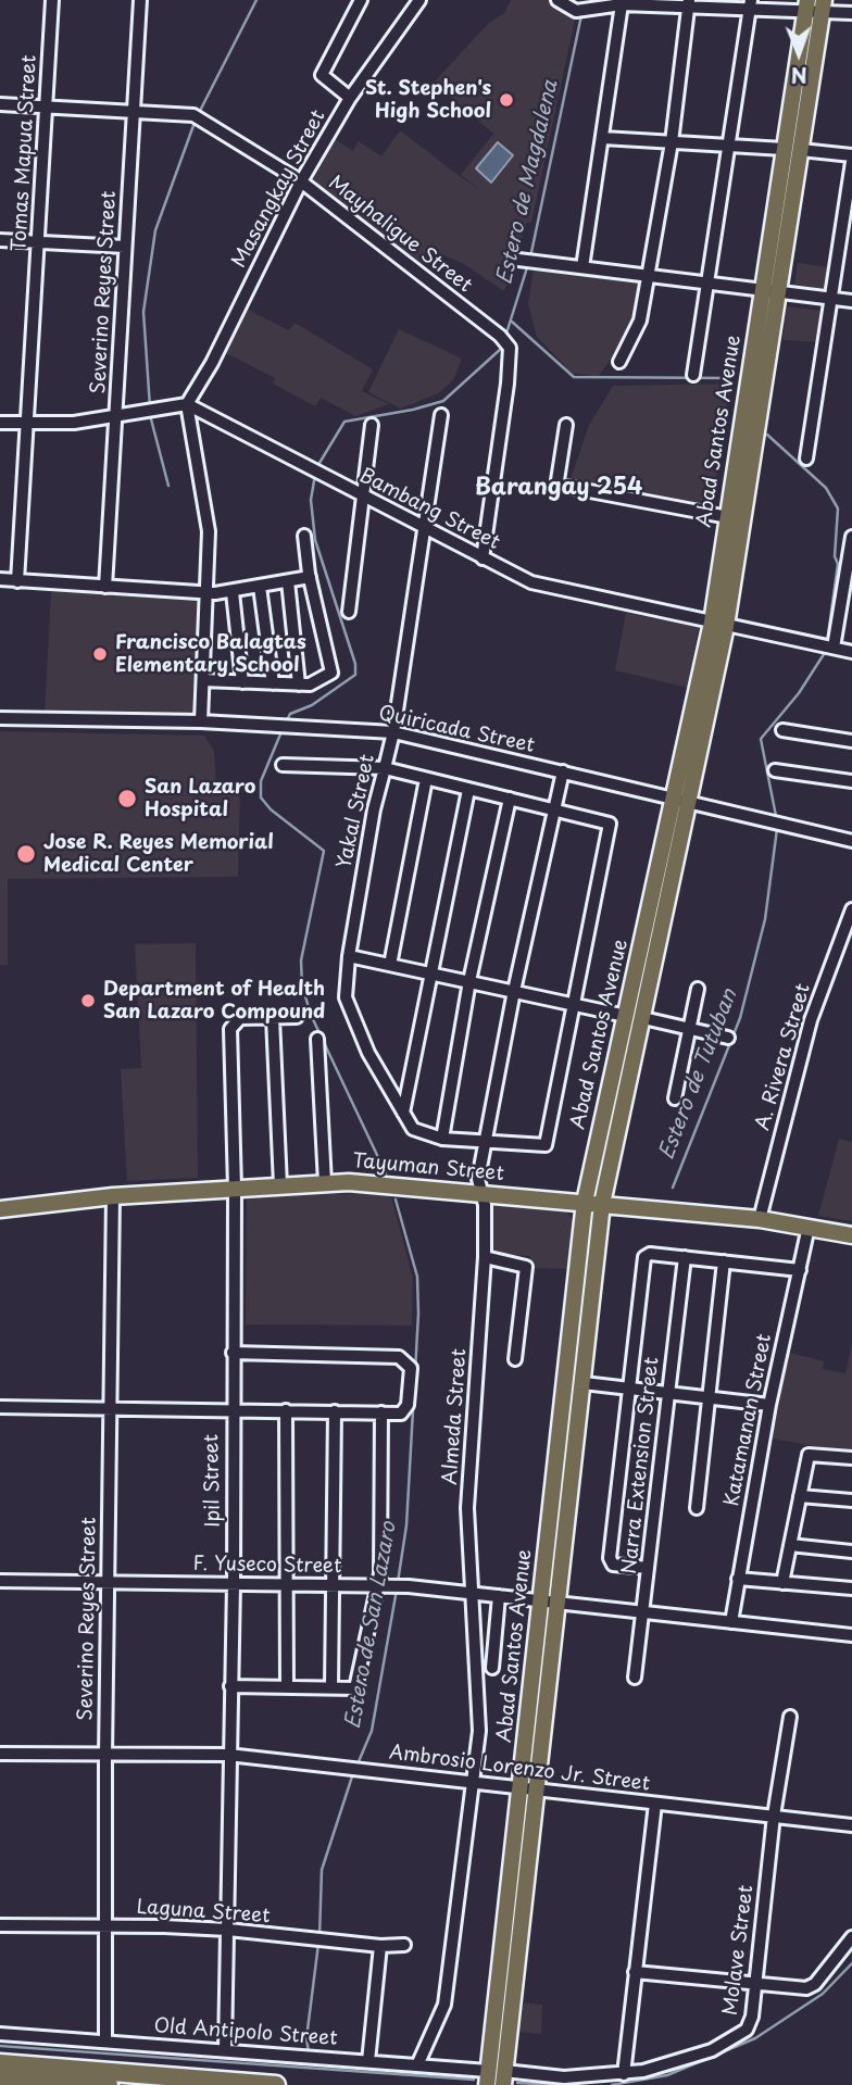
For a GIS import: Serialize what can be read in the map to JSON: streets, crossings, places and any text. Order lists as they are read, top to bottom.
{
  "streets": {
    "main road": ["Abad Santos Avenue", "Tayuman Street"],
    "street": [
      "Tomas Mapua Street",
      "Masangkay Street",
      "Mayhaligue Street",
      "Severino Reyes Street",
      "Bambang Street",
      "Quiricada Street",
      "Yakal Street",
      "A. Rivera Street",
      "Almeda Street",
      "Katamanan Street",
      "Narra Extension Street",
      "Ipil Street",
      "F. Yuseco Street",
      "Ambrosio Lorenzo Jr. Street",
      "Laguna Street",
      "Molave Street",
      "Old Antipolo Street"
    ]
  },
  "crossings": [
    ["Tomas Mapua Street", "Mayhaligue Street"],
    ["Masangkay Street", "Mayhaligue Street"],
    ["Masangkay Street", "Bambang Street"],
    ["Mayhaligue Street", "Severino Reyes Street"],
    ["Mayhaligue Street", "Bambang Street"],
    ["Severino Reyes Street", "Tayuman Street"],
    ["Severino Reyes Street", "F. Yuseco Street"],
    ["Severino Reyes Street", "Ambrosio Lorenzo Jr. Street"],
    ["Severino Reyes Street", "Laguna Street"],
    ["Severino Reyes Street", "Old Antipolo Street"],
    ["Abad Santos Avenue", "Bambang Street"],
    ["Abad Santos Avenue", "Quiricada Street"],
    ["Abad Santos Avenue", "Tayuman Street"],
    ["Abad Santos Avenue", "F. Yuseco Street"],
    ["Abad Santos Avenue", "Ambrosio Lorenzo Jr. Street"],
    ["Abad Santos Avenue", "Molave Street"],
    ["Abad Santos Avenue", "Old Antipolo Street"],
    ["Bambang Street", "Yakal Street"],
    ["Quiricada Street", "Yakal Street"],
    ["Quiricada Street", "Almeda Street"],
    ["Yakal Street", "Almeda Street"],
    ["A. Rivera Street", "Tayuman Street"],
    ["Tayuman Street", "Almeda Street"],
    ["Tayuman Street", "Katamanan Street"],
    ["Tayuman Street", "Ipil Street"],
    ["Almeda Street", "F. Yuseco Street"],
    ["Almeda Street", "Ambrosio Lorenzo Jr. Street"],
    ["Almeda Street", "Old Antipolo Street"],
    ["Katamanan Street", "F. Yuseco Street"],
    ["Narra Extension Street", "F. Yuseco Street"],
    ["Ipil Street", "F. Yuseco Street"],
    ["Ipil Street", "Ambrosio Lorenzo Jr. Street"],
    ["Ipil Street", "Laguna Street"],
    ["Ipil Street", "Old Antipolo Street"],
    ["Ambrosio Lorenzo Jr. Street", "Molave Street"],
    ["Molave Street", "Old Antipolo Street"]
  ],
  "districts": ["Barangay 254"],
  "water": ["Estero de Magdalena", "Estero de Tutuban", "Estero de San Lazaro"],
  "places": [
    "St. Stephen's High School",
    "Francisco Balagtas Elementary School",
    "San Lazaro Hospital",
    "Jose R. Reyes Memorial Medical Center",
    "Department of Health San Lazaro Compound"
  ],
  "north": "bottom"
}
